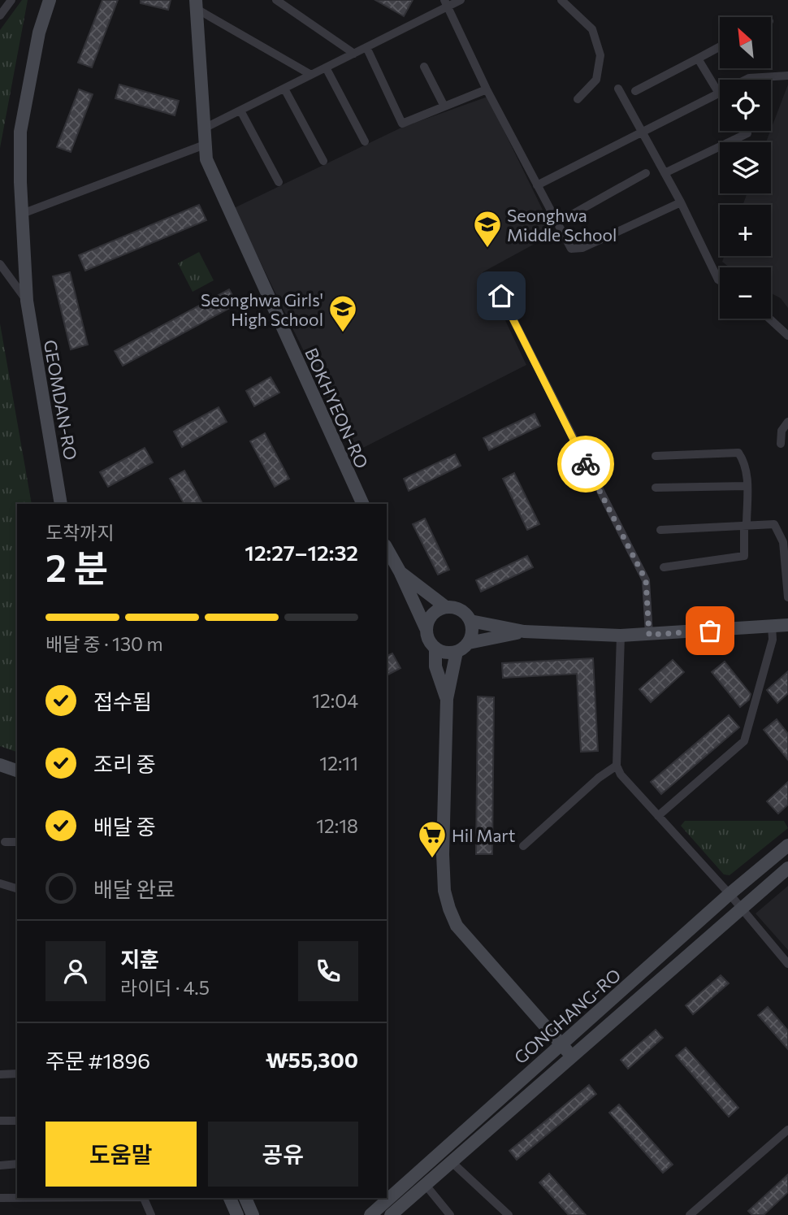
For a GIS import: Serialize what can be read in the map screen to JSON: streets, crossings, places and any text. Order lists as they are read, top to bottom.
{
  "streets": {
    "main road": ["GEOMDAN-RO", "BOKHYEON-RO", "GONGHANG-RO"]
  },
  "places": {
    "school or university": ["Seonghwa Middle School", "Seonghwa Girls' High School"],
    "supermarket": ["Hil Mart"]
  },
  "north": "top left",
  "page": {
    "map_buttons": ["+", "−"],
    "heading": ["2 분", "도착까지", "12:27–12:32"],
    "panel": [
      "지훈",
      "라이더 · 4.5",
      "주문 #1896",
      "₩55,300"
    ],
    "bar": "배달 중 · 130 m",
    "list": [
      ["접수됨", "12:04"],
      ["조리 중", "12:11"],
      ["배달 중", "12:18"],
      "배달 완료"
    ],
    "buttons": ["도움말", "공유"]
  }
}
